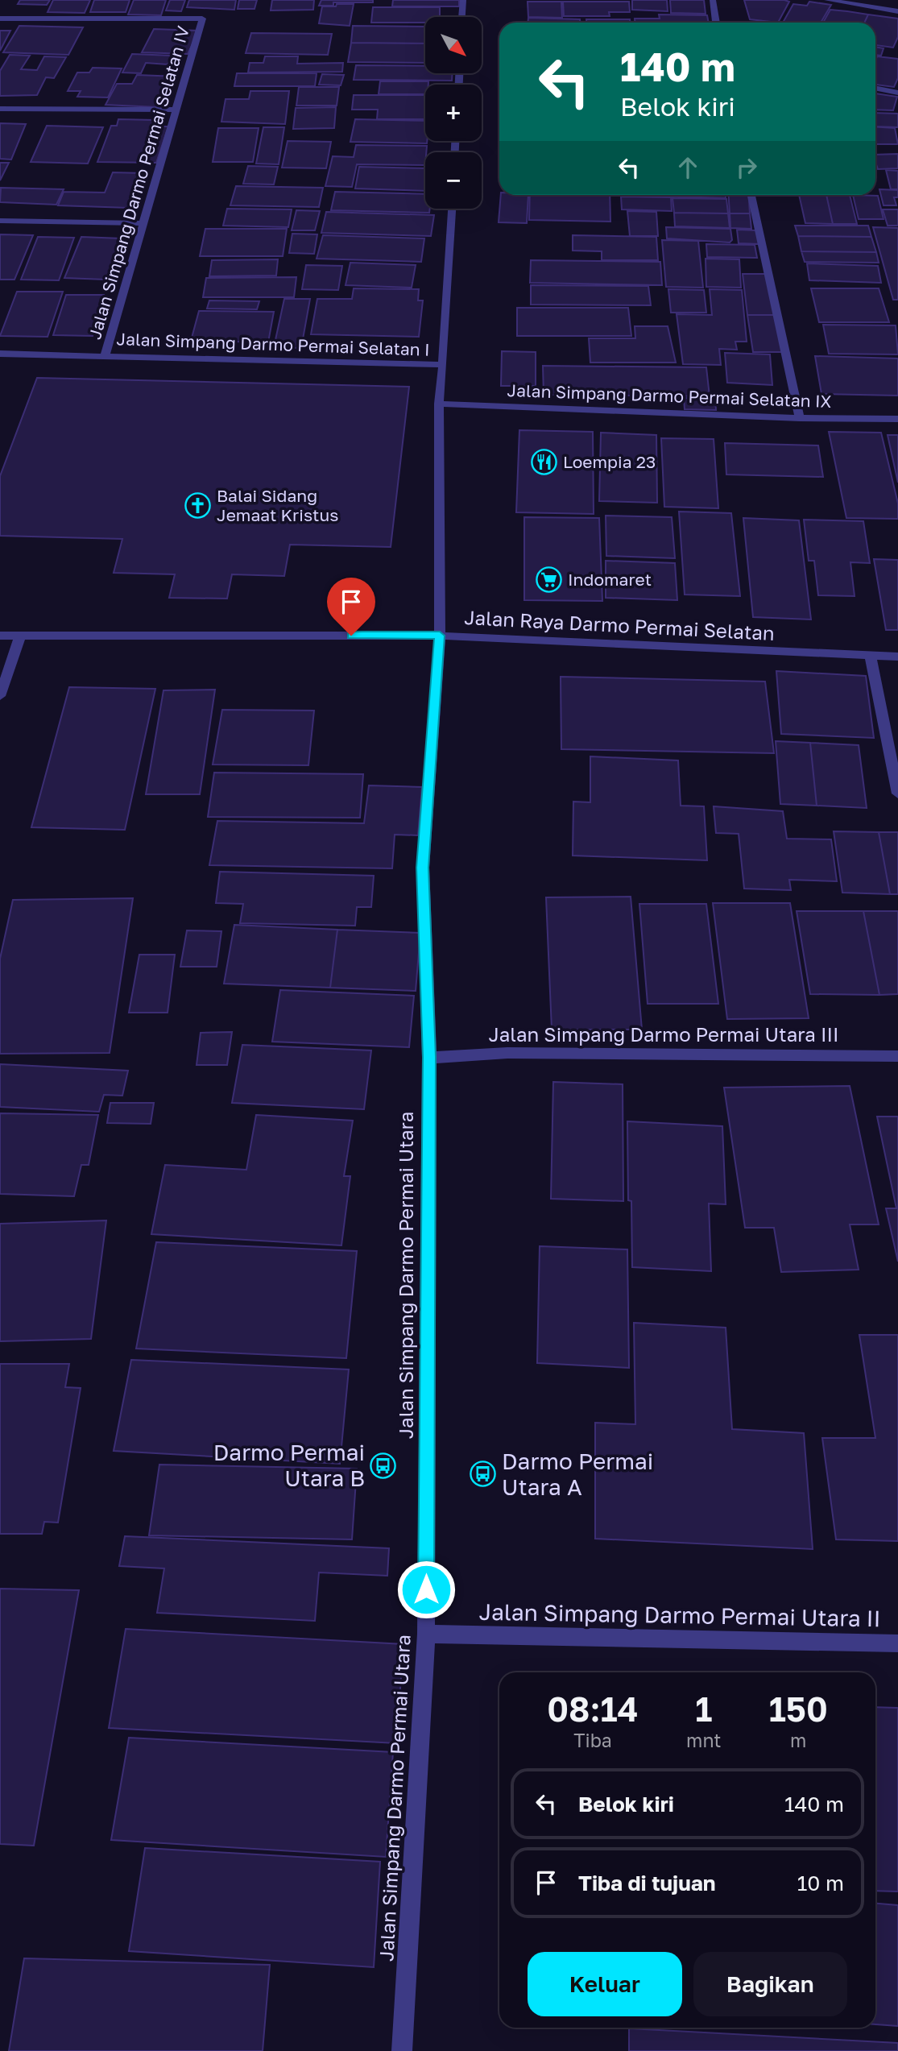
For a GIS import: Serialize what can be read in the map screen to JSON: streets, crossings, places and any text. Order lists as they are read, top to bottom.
{
  "streets": {
    "street": [
      "Jalan Simpang Darmo Permai Selatan IV",
      "Jalan Simpang Darmo Permai Selatan I",
      "Jalan Simpang Darmo Permai Selatan IX",
      "Jalan Raya Darmo Permai Selatan",
      "Jalan Simpang Darmo Permai Utara III",
      "Jalan Simpang Darmo Permai Utara",
      "Jalan Simpang Darmo Permai Utara II"
    ]
  },
  "crossings": [
    ["Jalan Simpang Darmo Permai Selatan IV", "Jalan Simpang Darmo Permai Selatan I"],
    ["Jalan Simpang Darmo Permai Selatan I", "Jalan Simpang Darmo Permai Utara"],
    ["Jalan Simpang Darmo Permai Selatan IX", "Jalan Simpang Darmo Permai Utara"],
    ["Jalan Raya Darmo Permai Selatan", "Jalan Simpang Darmo Permai Utara"],
    ["Jalan Simpang Darmo Permai Utara III", "Jalan Simpang Darmo Permai Utara"],
    ["Jalan Simpang Darmo Permai Utara", "Jalan Simpang Darmo Permai Utara II"]
  ],
  "places": {
    "restaurant": ["Loempia 23"],
    "church": ["Balai Sidang Jemaat Kristus"],
    "supermarket": ["Indomaret"],
    "bus stop": ["Darmo Permai Utara B", "Darmo Permai Utara A"]
  },
  "north": "bottom right",
  "page": {
    "map_buttons": ["+", "−"],
    "turn": ["140 m", "Belok kiri"],
    "eta": [
      "08:14",
      "Tiba",
      "1",
      "mnt",
      "150",
      "m"
    ],
    "list": [
      {
        "name": "Belok kiri",
        "value": "140 m"
      },
      {
        "name": "Tiba di tujuan",
        "value": "10 m"
      }
    ],
    "buttons": ["Keluar", "Bagikan"]
  }
}
